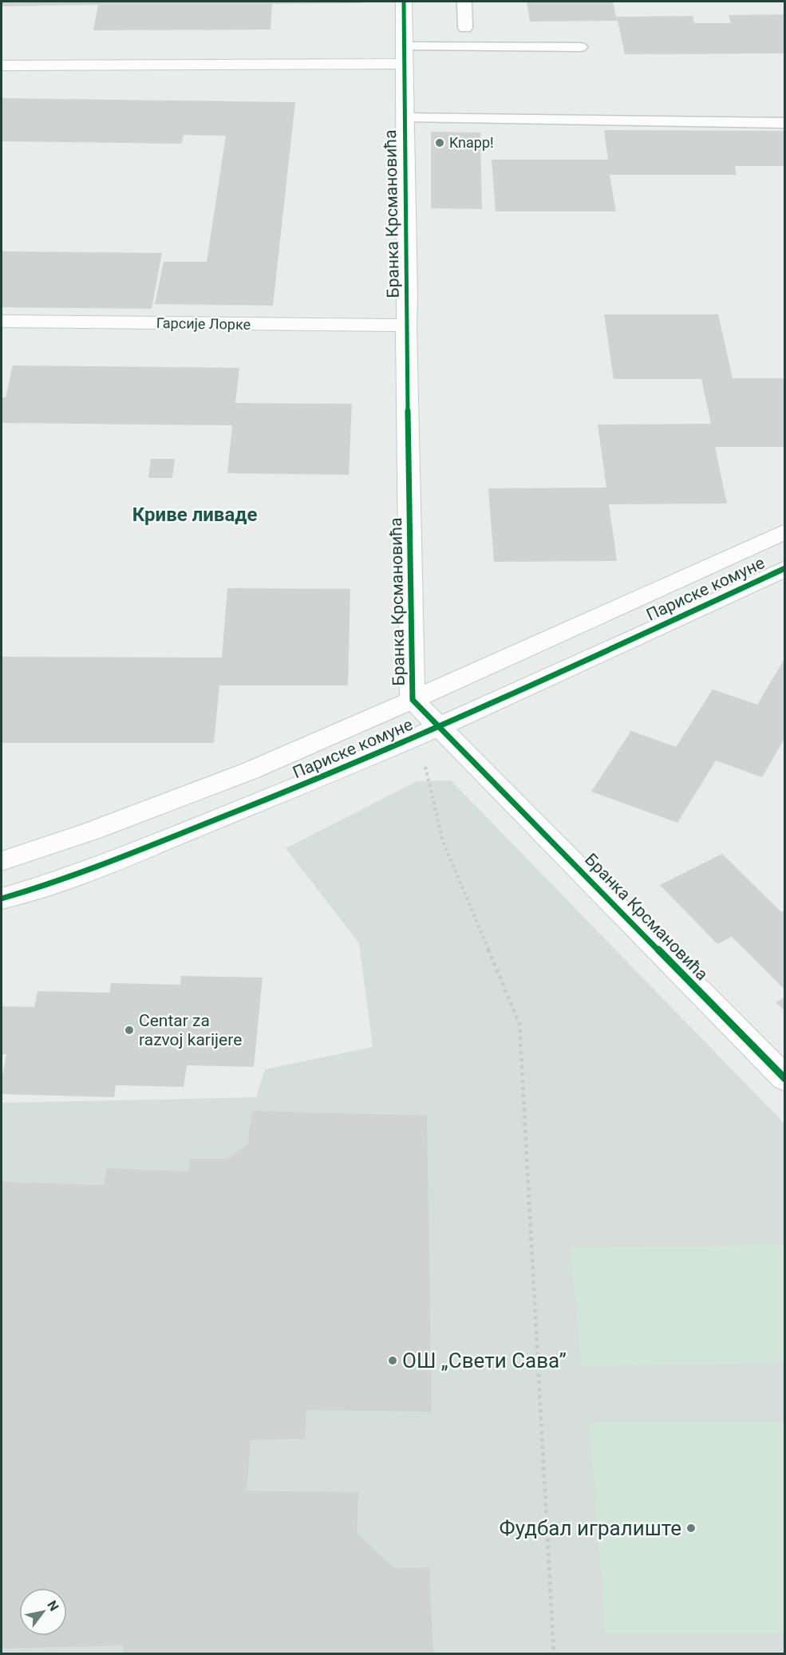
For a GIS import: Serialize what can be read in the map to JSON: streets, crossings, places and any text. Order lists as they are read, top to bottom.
{
  "streets": {
    "street": ["Бранка Крсмановића", "Гарсије Лорке", "Париске комуне"]
  },
  "crossings": [
    ["Бранка Крсмановића", "Гарсије Лорке"],
    ["Бранка Крсмановића", "Париске комуне"]
  ],
  "districts": ["Криве ливаде"],
  "places": [
    "Knapp!",
    "Centar za razvoj karijere",
    "ОШ „Свети Сава”",
    "Фудбал игралиште"
  ],
  "north": "top right"
}
